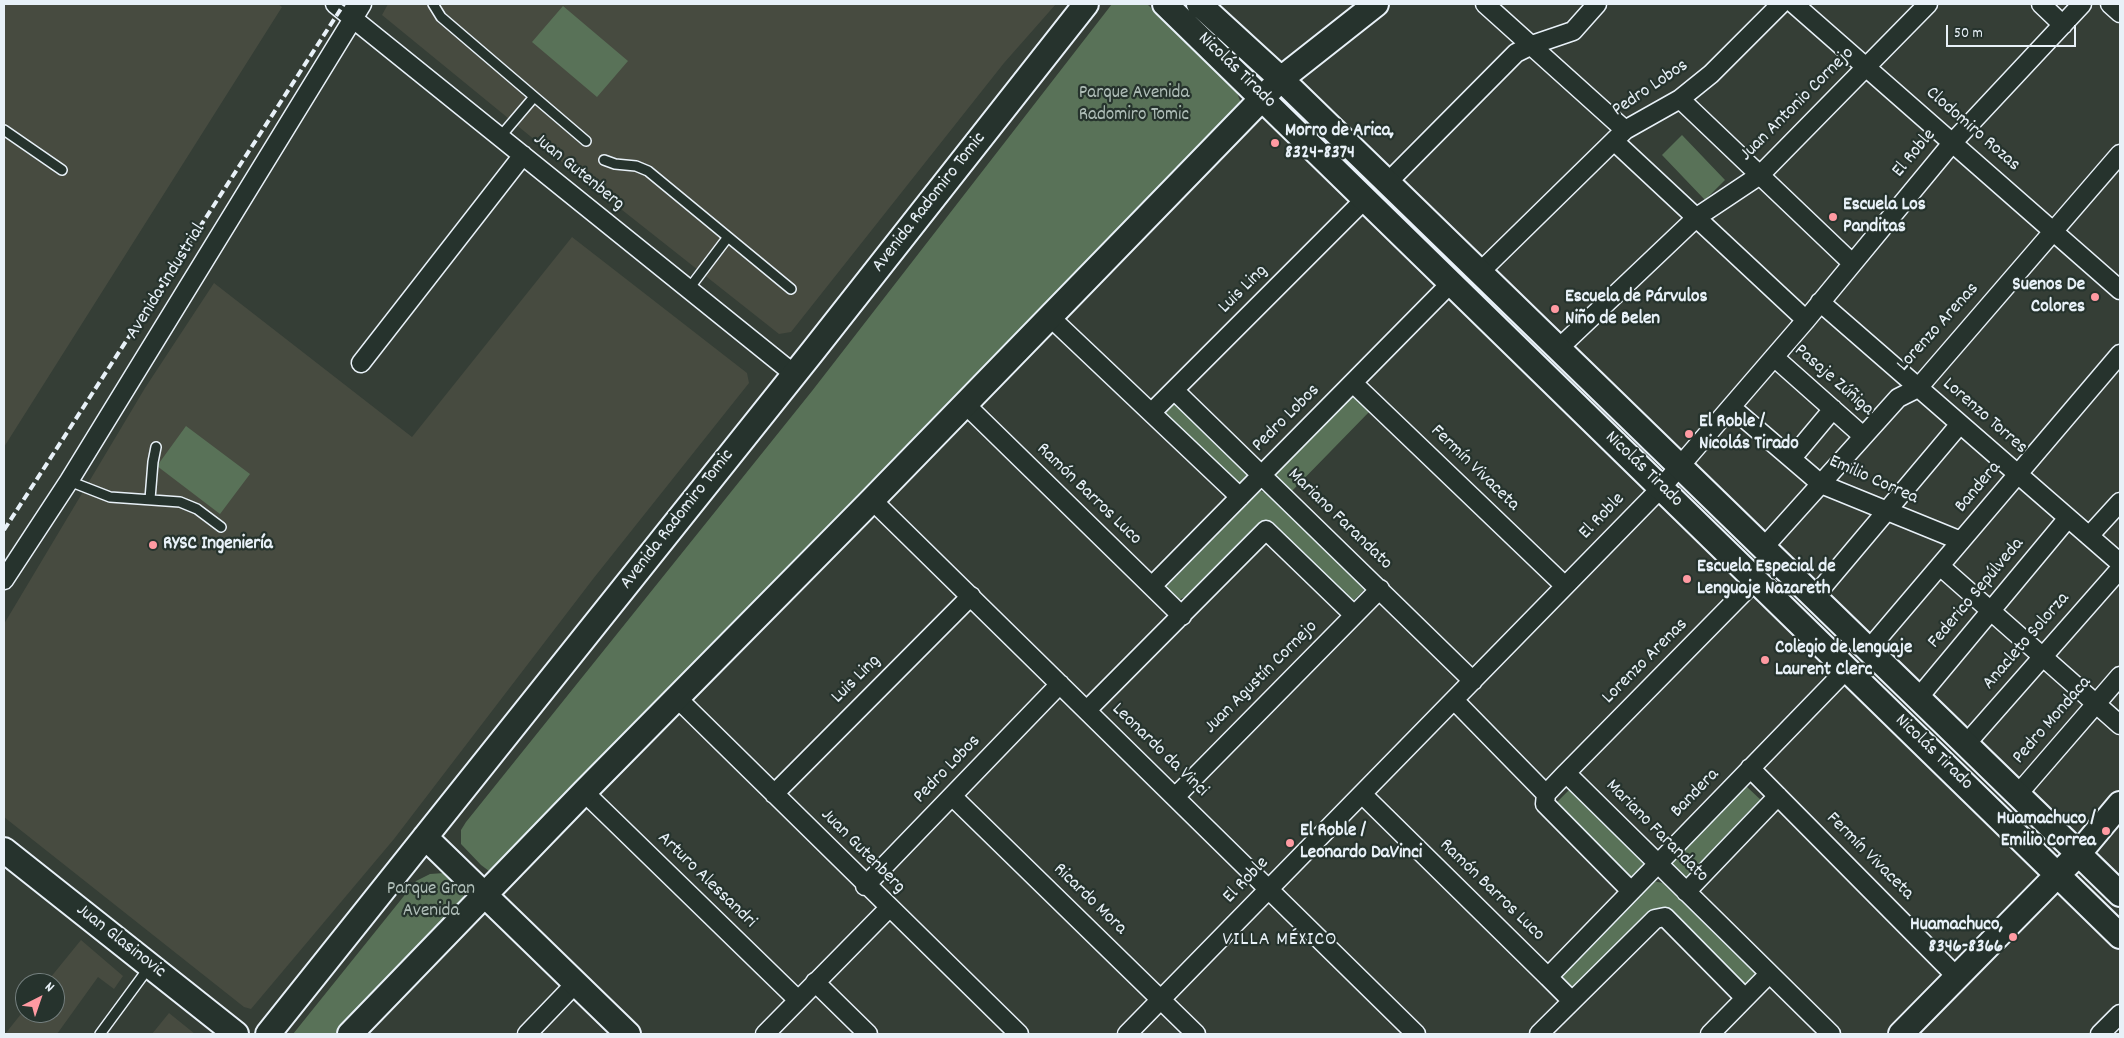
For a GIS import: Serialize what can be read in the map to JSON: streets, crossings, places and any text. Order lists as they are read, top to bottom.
{
  "streets": {
    "main road": ["Nicolás Tirado", "Avenida Radomiro Tomic", "Juan Glasinovic"],
    "street": [
      "Pedro Lobos",
      "Juan Antonio Cornejo",
      "Clodomiro Rozas",
      "El Roble",
      "Juan Gutenberg",
      "Avenida Industrial",
      "Luis Ling",
      "Lorenzo Arenas",
      "Pasaje Zúñiga",
      "Lorenzo Torres",
      "Fermín Vivaceta",
      "Emilio Correa",
      "Bandera",
      "Ramón Barros Luco",
      "Mariano Farandato",
      "Federico Sepúlveda",
      "Anacleto Solorza",
      "Juan Agustín Cornejo",
      "Pedro Mondaca",
      "Leonardo da Vinci",
      "Arturo Alessandri",
      "Ricardo Mora"
    ]
  },
  "crossings": [
    ["Nicolás Tirado", "Pedro Lobos"],
    ["Nicolás Tirado", "Juan Antonio Cornejo"],
    ["Nicolás Tirado", "El Roble"],
    ["Nicolás Tirado", "Luis Ling"],
    ["Nicolás Tirado", "Lorenzo Arenas"],
    ["Nicolás Tirado", "Bandera"],
    ["Nicolás Tirado", "Federico Sepúlveda"],
    ["Nicolás Tirado", "Anacleto Solorza"],
    ["Nicolás Tirado", "Pedro Mondaca"],
    ["Pedro Lobos", "Juan Gutenberg"],
    ["Pedro Lobos", "Fermín Vivaceta"],
    ["Pedro Lobos", "Ramón Barros Luco"],
    ["Pedro Lobos", "Mariano Farandato"],
    ["Pedro Lobos", "Leonardo da Vinci"],
    ["Pedro Lobos", "Ricardo Mora"],
    ["Juan Antonio Cornejo", "Clodomiro Rozas"],
    ["Clodomiro Rozas", "El Roble"],
    ["Clodomiro Rozas", "Lorenzo Arenas"],
    ["El Roble", "Pasaje Zúñiga"],
    ["El Roble", "Lorenzo Torres"],
    ["El Roble", "Fermín Vivaceta"],
    ["El Roble", "Emilio Correa"],
    ["El Roble", "Ramón Barros Luco"],
    ["El Roble", "Mariano Farandato"],
    ["El Roble", "Leonardo da Vinci"],
    ["El Roble", "Ricardo Mora"],
    ["Juan Gutenberg", "Avenida Radomiro Tomic"],
    ["Juan Gutenberg", "Avenida Industrial"],
    ["Juan Gutenberg", "Luis Ling"],
    ["Luis Ling", "Mariano Farandato"],
    ["Luis Ling", "Leonardo da Vinci"],
    ["Lorenzo Arenas", "Pasaje Zúñiga"],
    ["Lorenzo Arenas", "Lorenzo Torres"],
    ["Lorenzo Arenas", "Emilio Correa"],
    ["Lorenzo Arenas", "Mariano Farandato"],
    ["Lorenzo Torres", "Bandera"],
    ["Lorenzo Torres", "Federico Sepúlveda"],
    ["Fermín Vivaceta", "Bandera"],
    ["Emilio Correa", "Bandera"],
    ["Bandera", "Ramón Barros Luco"],
    ["Bandera", "Mariano Farandato"],
    ["Mariano Farandato", "Juan Agustín Cornejo"],
    ["Juan Agustín Cornejo", "Leonardo da Vinci"]
  ],
  "districts": ["VILLA MÉXICO"],
  "parks": ["Parque Avenida Radomiro Tomic", "Parque Gran Avenida"],
  "places": [
    "Morro de Arica, 8324-8374",
    "Escuela Los Panditas",
    "Suenos De Colores",
    "Escuela de Párvulos Niño de Belen",
    "El Roble / Nicolás Tirado",
    "RYSC Ingeniería",
    "Escuela Especial de Lenguaje Nazareth",
    "Colegio de lenguaje Laurent Clerc",
    "Huamachuco / Emilio Correa",
    "El Roble / Leonardo DaVinci",
    "Huamachuco, 8346-8366"
  ],
  "scale_bar": "50 m",
  "north": "top right"
}
